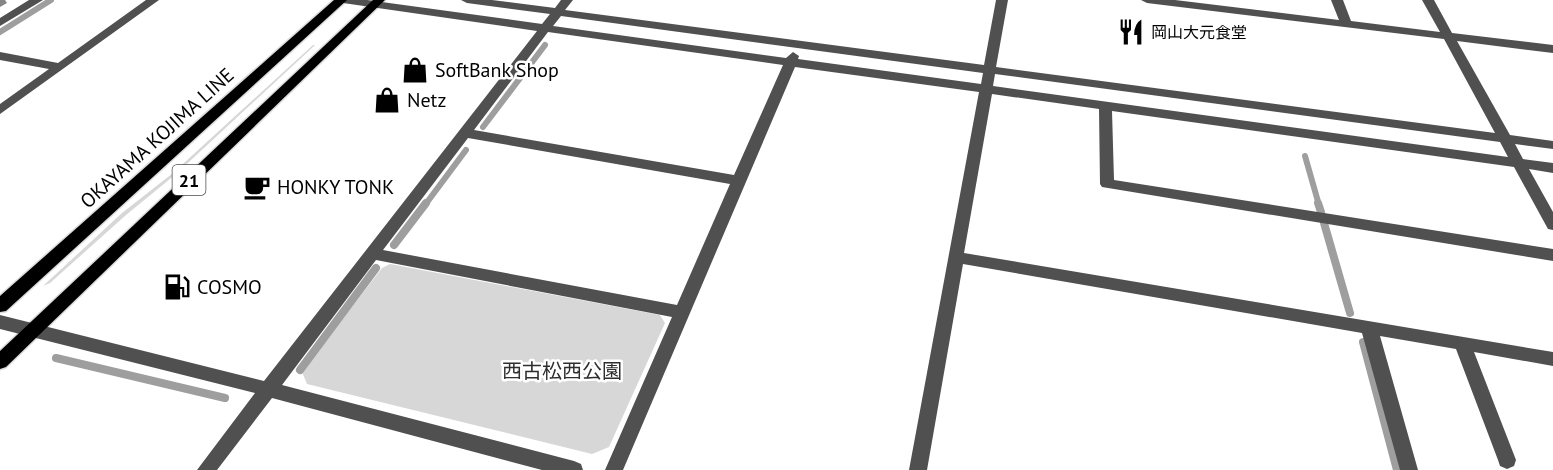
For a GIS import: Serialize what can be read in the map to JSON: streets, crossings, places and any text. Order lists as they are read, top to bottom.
{
  "streets": {
    "main road": ["OKAYAMA KOJIMA LINE", "21"]
  },
  "parks": ["西古松西公園"],
  "places": {
    "restaurant": ["岡山大元食堂"],
    "shop": ["SoftBank Shop", "Netz"],
    "cafe": ["HONKY TONK"],
    "fuel station": ["COSMO"]
  }
}
